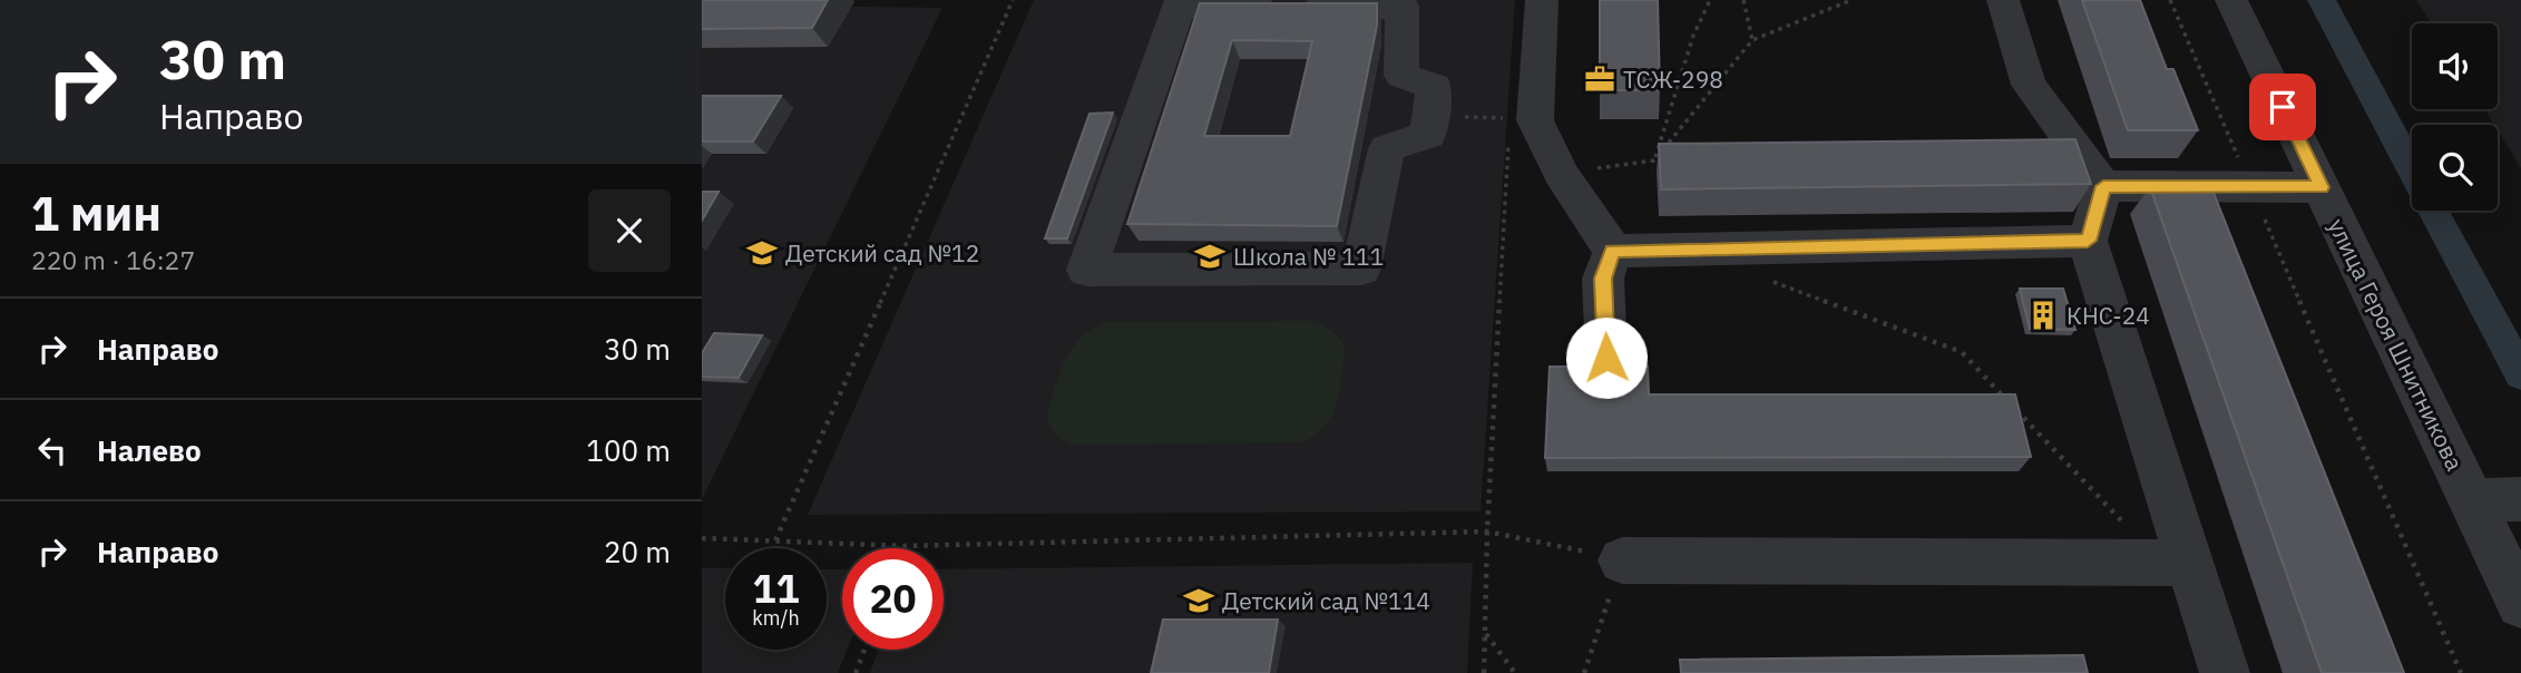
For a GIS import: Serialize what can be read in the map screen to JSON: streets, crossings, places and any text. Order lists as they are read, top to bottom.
{
  "streets": {
    "street": ["улица Героя Шнитникова"]
  },
  "places": {
    "office": ["ТСЖ-298"],
    "school or university": ["Детский сад №12", "Школа № 111", "Детский сад №114"],
    "building": ["КНС-24"]
  },
  "page": {
    "turn": ["30 m", "Направо"],
    "heading": ["1 мин", "220 m · 16:27"],
    "list": [
      {
        "name": "Направо",
        "value": "30 m"
      },
      {
        "name": "Налево",
        "value": "100 m"
      },
      {
        "name": "Направо",
        "value": "20 m"
      }
    ],
    "speed": "11 km/h",
    "limit": "20"
  }
}
